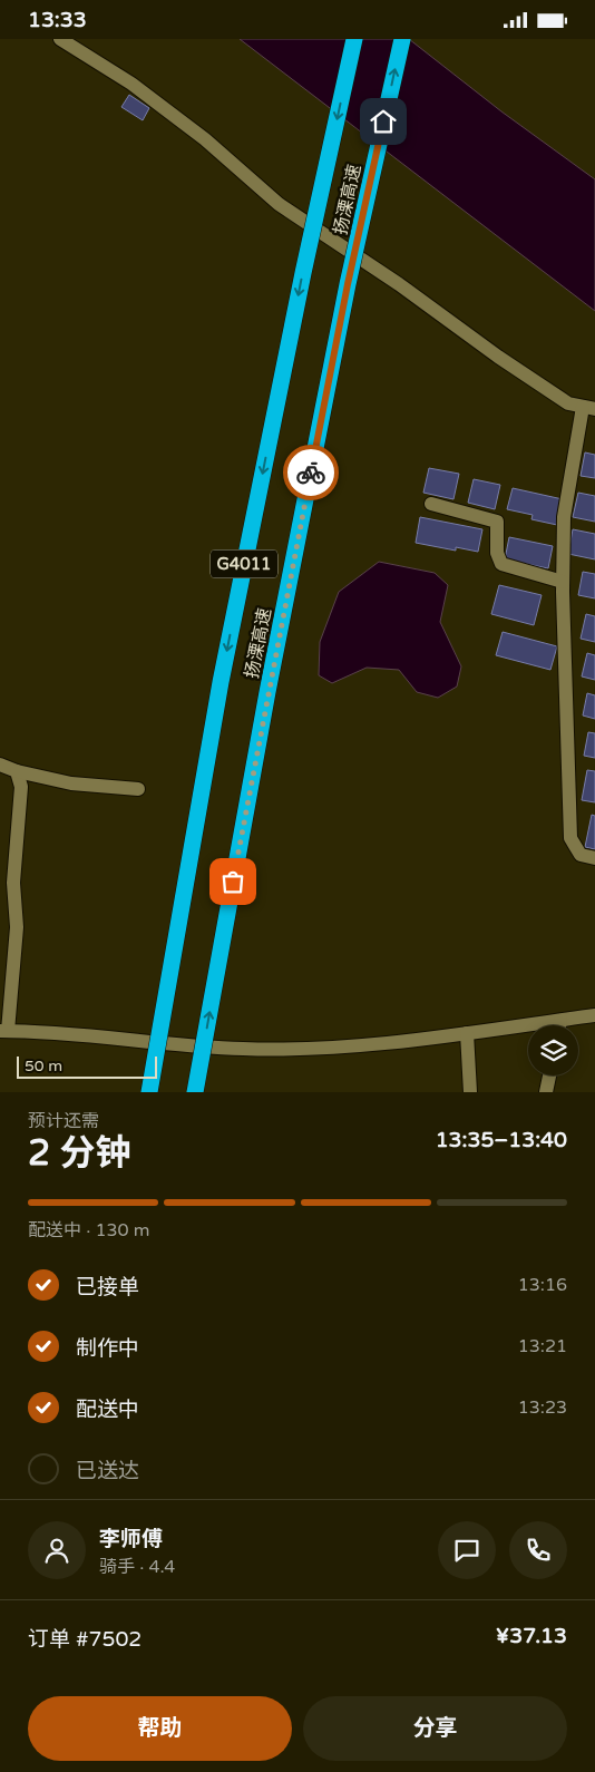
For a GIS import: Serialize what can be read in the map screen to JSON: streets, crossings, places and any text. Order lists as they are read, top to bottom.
{
  "streets": {
    "highway": ["扬溧高速", "G4011"]
  },
  "scale_bar": "50 m",
  "page": {
    "status": "13:33",
    "scale": "50 m",
    "heading": ["2 分钟", "预计还需", "13:35–13:40"],
    "panel": [
      "李师傅",
      "骑手 · 4.4",
      "订单 #7502",
      "¥37.13"
    ],
    "bar": "配送中 · 130 m",
    "list": [
      ["已接单", "13:16"],
      ["制作中", "13:21"],
      ["配送中", "13:23"],
      "已送达"
    ],
    "buttons": ["帮助", "分享"]
  }
}
